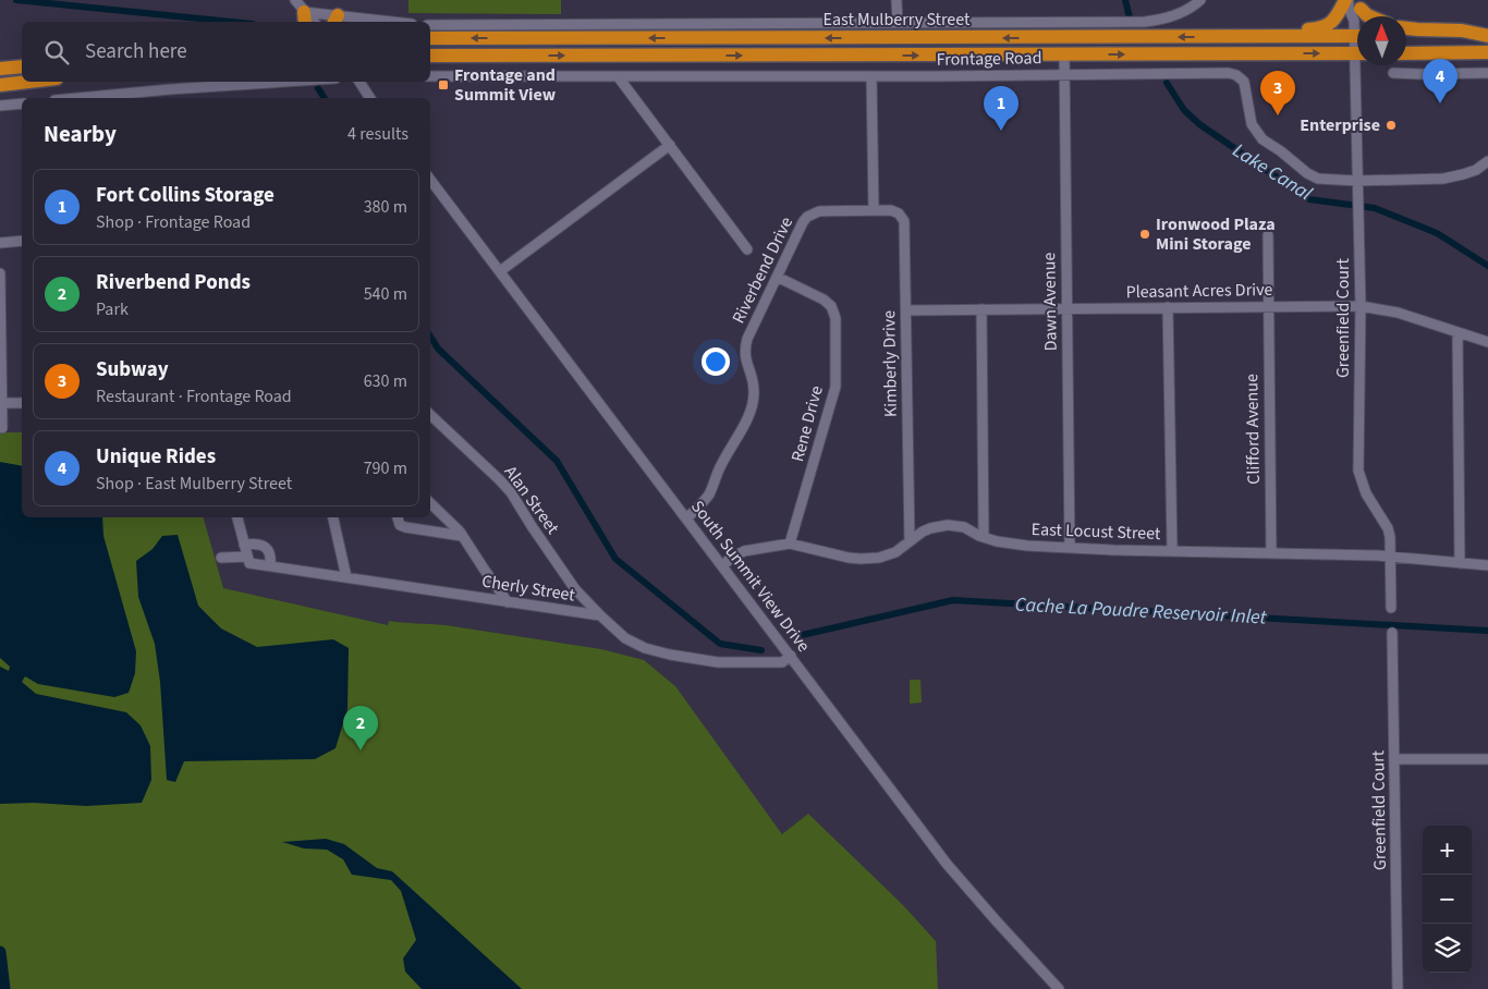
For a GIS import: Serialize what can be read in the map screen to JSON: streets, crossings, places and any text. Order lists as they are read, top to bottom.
{
  "streets": {
    "highway": ["East Mulberry Street"],
    "street": [
      "Frontage Road",
      "Riverbend Drive",
      "Pleasant Acres Drive",
      "Dawn Avenue",
      "Greenfield Court",
      "Kimberly Drive",
      "Rene Drive",
      "Clifford Avenue",
      "Alan Street",
      "East Locust Street",
      "South Summit View Drive",
      "Cherly Street"
    ]
  },
  "crossings": [
    ["East Mulberry Street", "Dawn Avenue"],
    ["Frontage Road", "Dawn Avenue"],
    ["Frontage Road", "Greenfield Court"],
    ["Riverbend Drive", "Kimberly Drive"],
    ["Riverbend Drive", "Rene Drive"],
    ["Riverbend Drive", "South Summit View Drive"],
    ["Pleasant Acres Drive", "Dawn Avenue"],
    ["Pleasant Acres Drive", "Greenfield Court"],
    ["Pleasant Acres Drive", "Kimberly Drive"],
    ["Pleasant Acres Drive", "Clifford Avenue"],
    ["Dawn Avenue", "East Locust Street"],
    ["Greenfield Court", "East Locust Street"],
    ["Kimberly Drive", "East Locust Street"],
    ["Rene Drive", "East Locust Street"],
    ["Clifford Avenue", "East Locust Street"],
    ["Alan Street", "Cherly Street"],
    ["East Locust Street", "South Summit View Drive"]
  ],
  "water": ["Lake Canal", "Cache La Poudre Reservoir Inlet"],
  "places": {
    "transit": ["Frontage and Summit View"],
    "other": ["Enterprise", "Ironwood Plaza Mini Storage"]
  },
  "north": "top",
  "page": {
    "search": "Search here",
    "pins": [
      "4",
      "3",
      "1",
      "2"
    ],
    "heading": ["Nearby", "4 results"],
    "list": [
      {
        "mark": "1",
        "name": "Fort Collins Storage",
        "note": "Shop · Frontage Road",
        "value": "380 m"
      },
      {
        "mark": "2",
        "name": "Riverbend Ponds",
        "note": "Park",
        "value": "540 m"
      },
      {
        "mark": "3",
        "name": "Subway",
        "note": "Restaurant · Frontage Road",
        "value": "630 m"
      },
      {
        "mark": "4",
        "name": "Unique Rides",
        "note": "Shop · East Mulberry Street",
        "value": "790 m"
      }
    ],
    "map_buttons": ["+", "−"]
  }
}
